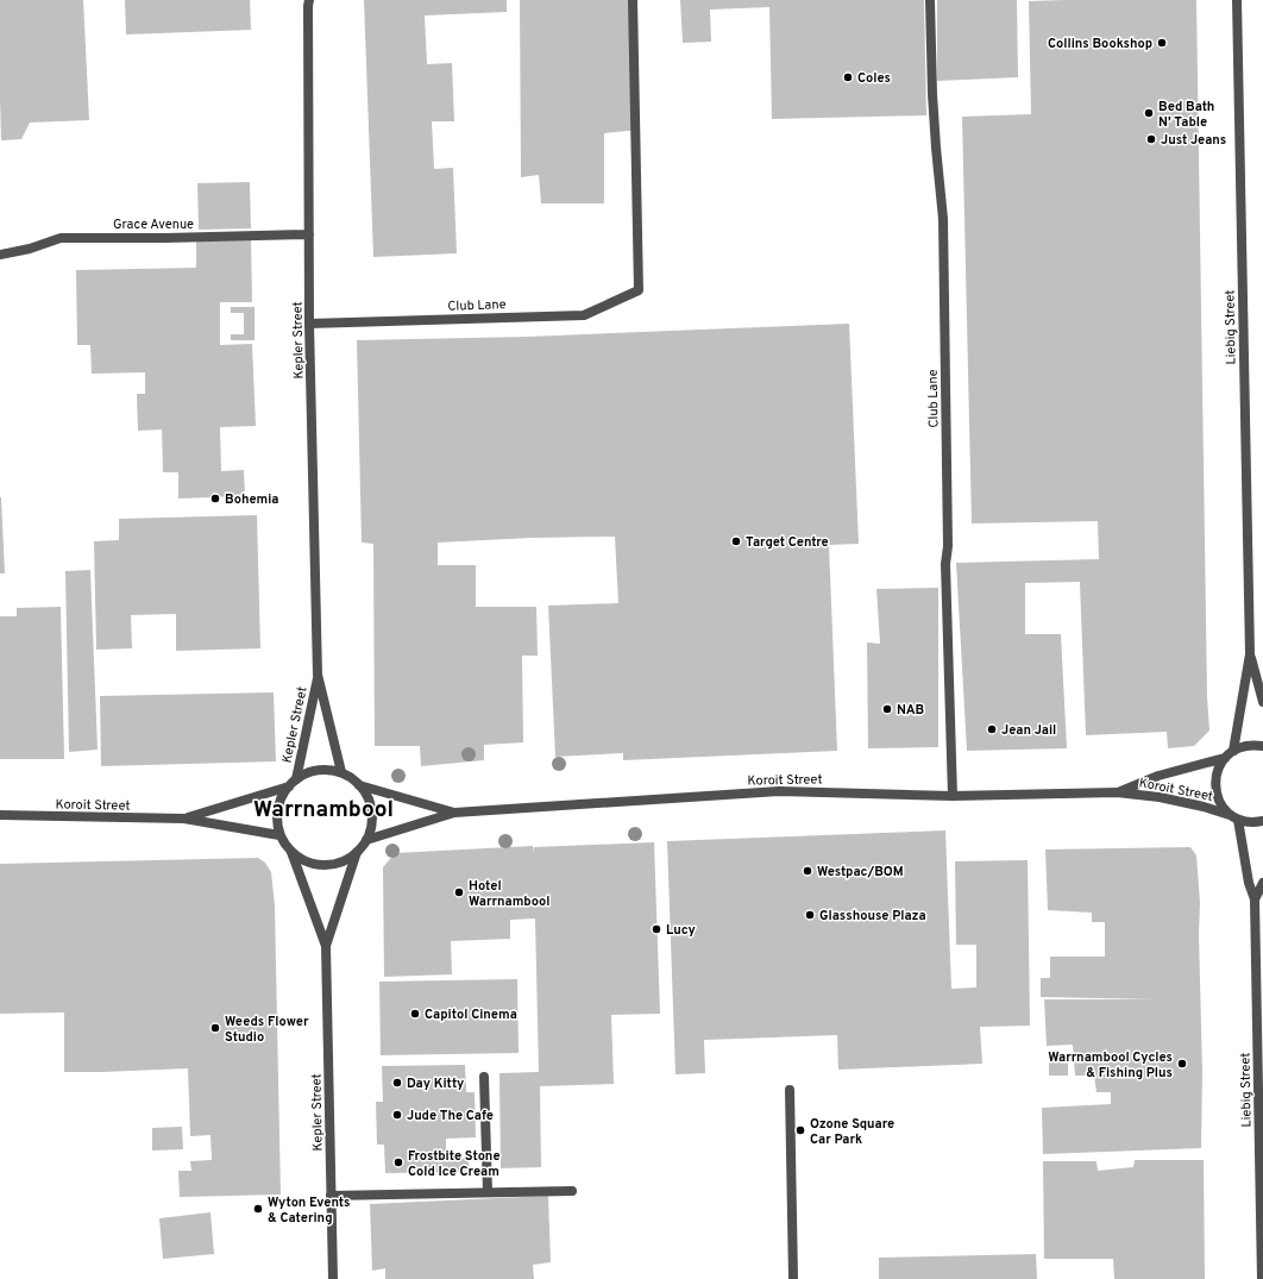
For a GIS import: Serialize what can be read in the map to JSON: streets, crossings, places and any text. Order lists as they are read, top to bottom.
{
  "streets": {
    "street": [
      "Grace Avenue",
      "Club Lane",
      "Liebig Street",
      "Kepler Street",
      "Koroit Street"
    ]
  },
  "crossings": [
    ["Grace Avenue", "Kepler Street"],
    ["Club Lane", "Kepler Street"],
    ["Club Lane", "Koroit Street"],
    ["Liebig Street", "Koroit Street"],
    ["Kepler Street", "Koroit Street"]
  ],
  "districts": ["Warrnambool"],
  "places": [
    "Collins Bookshop",
    "Coles",
    "Bed Bath N' Table",
    "Just Jeans",
    "Bohemia",
    "Target Centre",
    "NAB",
    "Jean Jail",
    "Westpac/BOM",
    "Hotel Warrnambool",
    "Glasshouse Plaza",
    "Lucy",
    "Capitol Cinema",
    "Weeds Flower Studio",
    "Warrnambool Cycles & Fishing Plus",
    "Day Kitty",
    "Jude The Cafe",
    "Ozone Square Car Park",
    "Frostbite Stone Cold Ice Cream",
    "Wyton Events & Catering"
  ]
}
